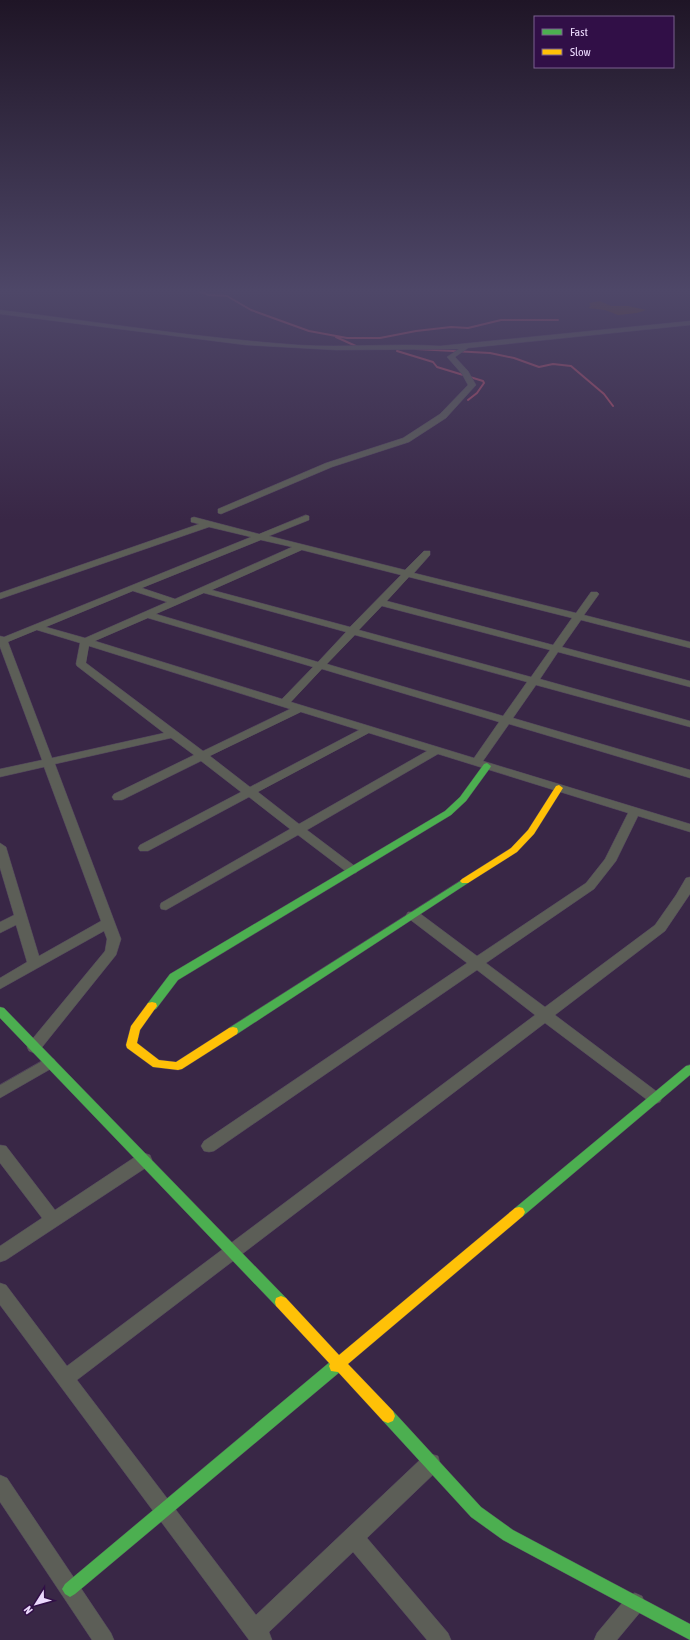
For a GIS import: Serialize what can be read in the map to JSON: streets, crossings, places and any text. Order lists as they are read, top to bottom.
{
  "legend": ["Fast", "Slow"],
  "north": "bottom left"
}
